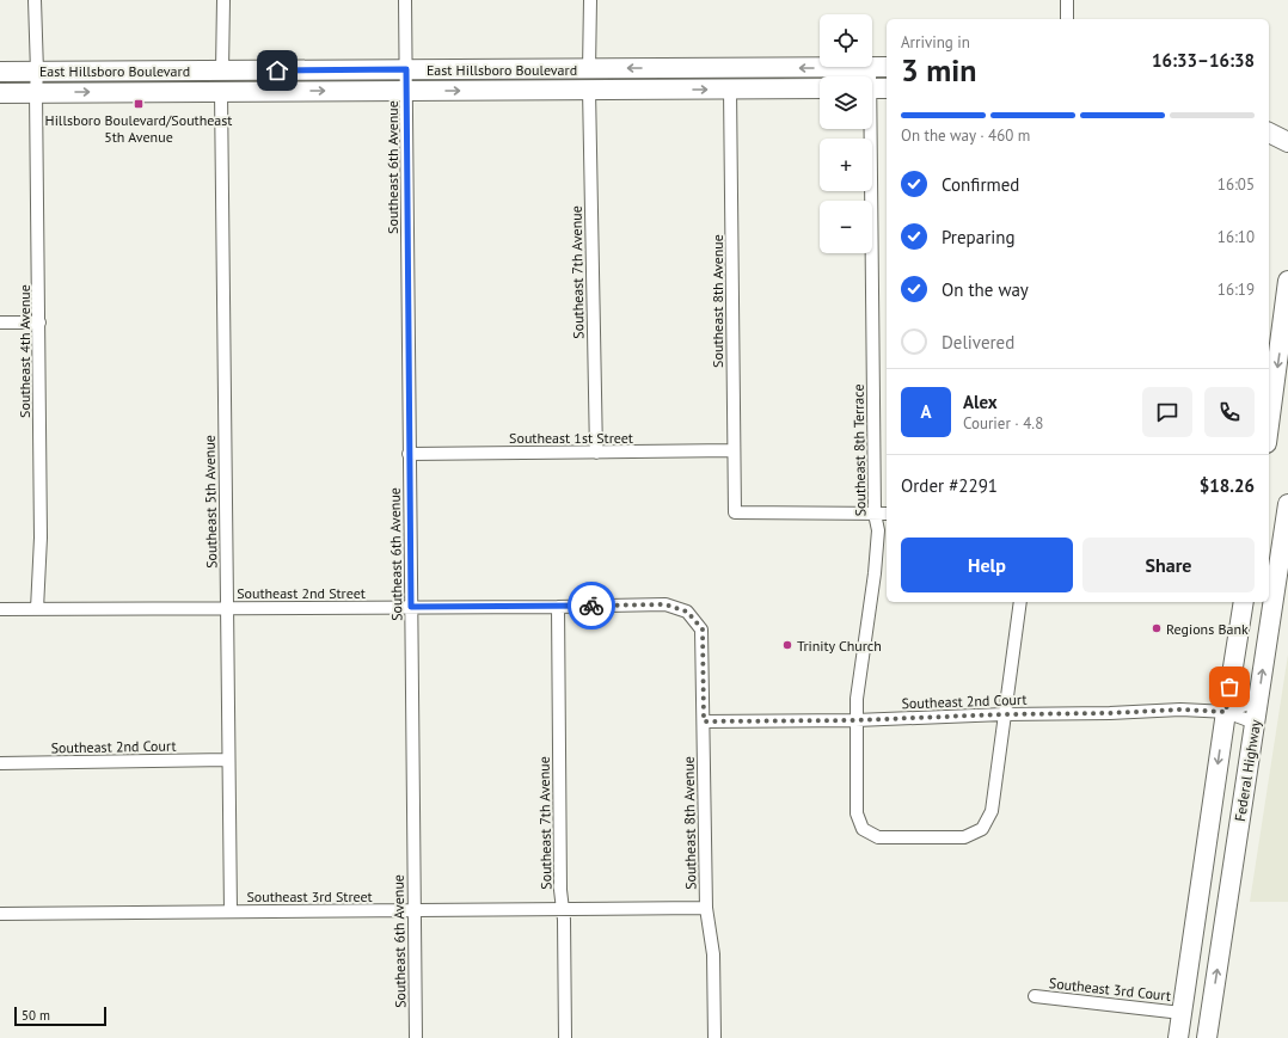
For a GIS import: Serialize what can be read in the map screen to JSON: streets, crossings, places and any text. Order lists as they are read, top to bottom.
{
  "streets": {
    "main road": ["East Hillsboro Boulevard", "Federal Highway"],
    "street": [
      "Southeast 6th Avenue",
      "Southeast 7th Avenue",
      "Southeast 8th Avenue",
      "Southeast 4th Avenue",
      "Southeast 1st Street",
      "Southeast 8th Terrace",
      "Southeast 5th Avenue",
      "Southeast 2nd Street",
      "Southeast 2nd Court",
      "Southeast 3rd Street",
      "Southeast 3rd Court"
    ]
  },
  "crossings": [
    ["East Hillsboro Boulevard", "Southeast 6th Avenue"],
    ["East Hillsboro Boulevard", "Southeast 7th Avenue"],
    ["East Hillsboro Boulevard", "Southeast 8th Avenue"],
    ["East Hillsboro Boulevard", "Southeast 4th Avenue"],
    ["East Hillsboro Boulevard", "Southeast 8th Terrace"],
    ["East Hillsboro Boulevard", "Southeast 5th Avenue"],
    ["Southeast 6th Avenue", "Southeast 1st Street"],
    ["Southeast 6th Avenue", "Southeast 2nd Street"],
    ["Southeast 6th Avenue", "Southeast 3rd Street"],
    ["Southeast 7th Avenue", "Southeast 1st Street"],
    ["Southeast 7th Avenue", "Southeast 2nd Street"],
    ["Southeast 7th Avenue", "Southeast 3rd Street"],
    ["Southeast 8th Avenue", "Southeast 1st Street"],
    ["Southeast 8th Avenue", "Southeast 8th Terrace"],
    ["Southeast 8th Avenue", "Southeast 2nd Street"],
    ["Southeast 8th Avenue", "Southeast 2nd Court"],
    ["Southeast 8th Avenue", "Southeast 3rd Street"],
    ["Southeast 4th Avenue", "Southeast 2nd Street"],
    ["Southeast 8th Terrace", "Southeast 2nd Court"],
    ["Southeast 5th Avenue", "Southeast 2nd Street"],
    ["Southeast 5th Avenue", "Southeast 2nd Court"],
    ["Southeast 5th Avenue", "Southeast 3rd Street"],
    ["Southeast 2nd Court", "Federal Highway"],
    ["Federal Highway", "Southeast 3rd Court"]
  ],
  "places": {
    "transit": ["Hillsboro Boulevard/Southeast 5th Avenue"],
    "other": ["Regions Bank", "Trinity Church"]
  },
  "scale_bar": "50 m",
  "page": {
    "map_buttons": ["+", "−"],
    "heading": ["3 min", "Arriving in", "16:33–16:38"],
    "panel": [
      "Alex",
      "Courier · 4.8",
      "Order #2291",
      "$18.26"
    ],
    "bar": "On the way · 460 m",
    "list": [
      ["Confirmed", "16:05"],
      ["Preparing", "16:10"],
      ["On the way", "16:19"],
      "Delivered"
    ],
    "round": "A",
    "buttons": ["Help", "Share"],
    "scale": "50 m"
  }
}
